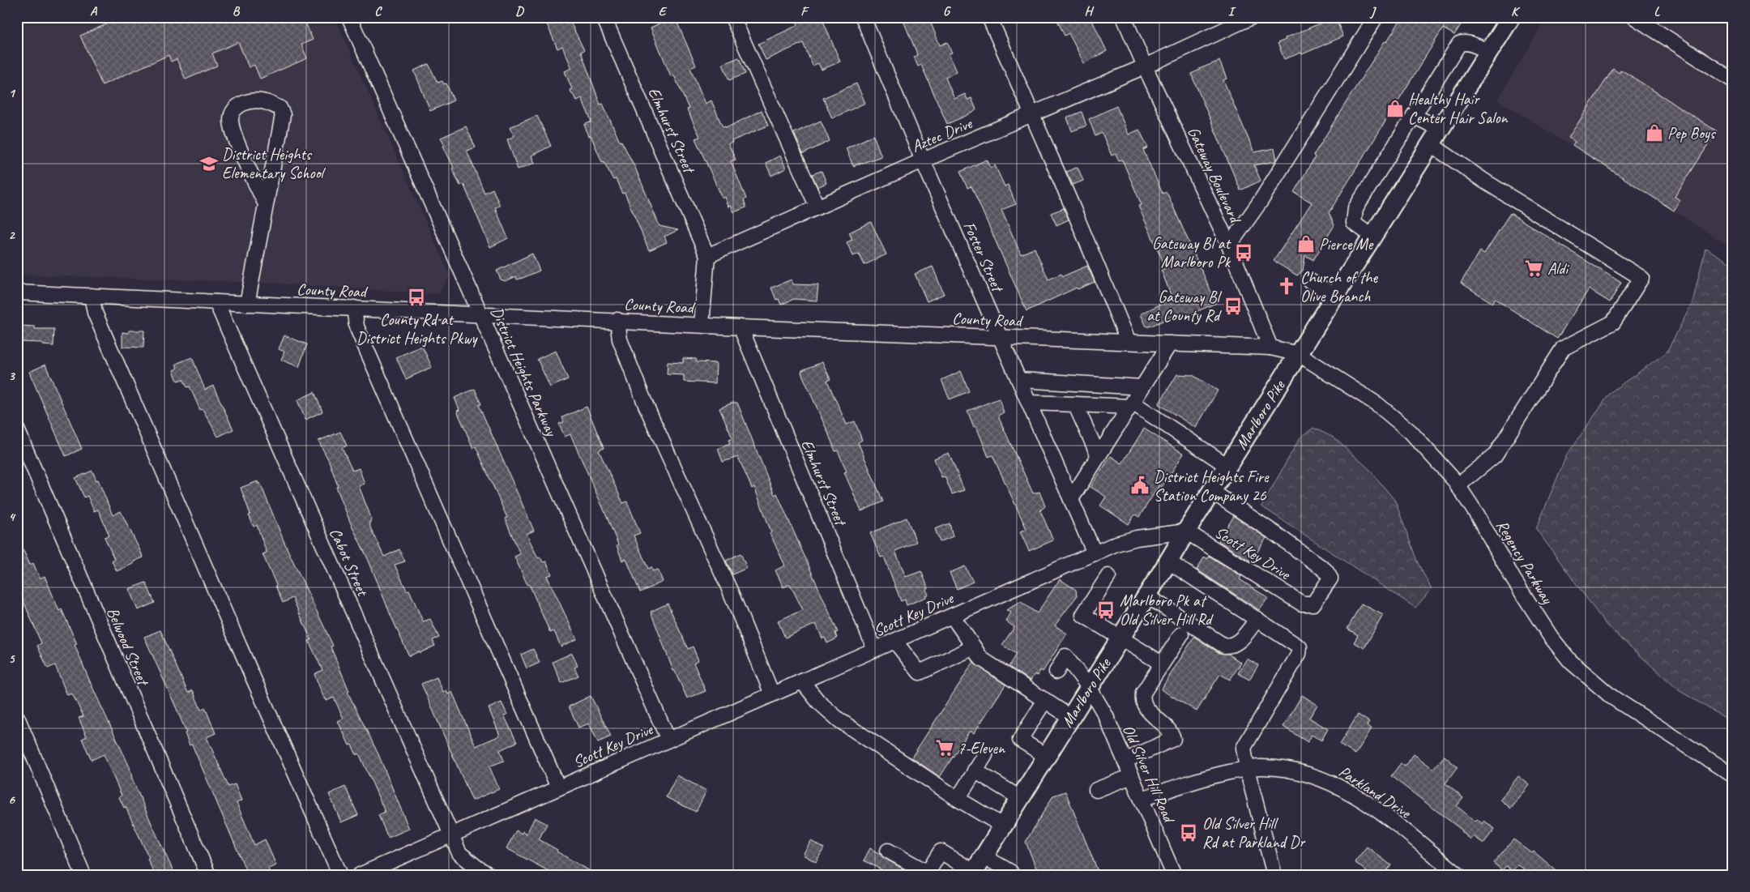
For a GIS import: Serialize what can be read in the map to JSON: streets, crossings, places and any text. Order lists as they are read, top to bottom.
{
  "streets": {
    "main road": ["Marlboro Pike"],
    "street": [
      "Elmhurst Street",
      "Aztec Drive",
      "Gateway Boulevard",
      "Foster Street",
      "County Road",
      "District Heights Parkway",
      "Scott Key Drive",
      "Cabot Street",
      "Regency Parkway",
      "Belwood Street",
      "Old Silver Hill Road",
      "Parkland Drive"
    ]
  },
  "crossings": [
    ["Elmhurst Street", "Aztec Drive"],
    ["Elmhurst Street", "County Road"],
    ["Elmhurst Street", "Scott Key Drive"],
    ["Aztec Drive", "Gateway Boulevard"],
    ["Aztec Drive", "Foster Street"],
    ["Gateway Boulevard", "County Road"],
    ["Foster Street", "County Road"],
    ["Foster Street", "Scott Key Drive"],
    ["County Road", "District Heights Parkway"],
    ["County Road", "Marlboro Pike"],
    ["County Road", "Cabot Street"],
    ["County Road", "Regency Parkway"],
    ["District Heights Parkway", "Scott Key Drive"],
    ["Marlboro Pike", "Scott Key Drive"],
    ["Marlboro Pike", "Regency Parkway"],
    ["Marlboro Pike", "Old Silver Hill Road"],
    ["Scott Key Drive", "Cabot Street"],
    ["Old Silver Hill Road", "Parkland Drive"]
  ],
  "places": {
    "shop": ["Healthy Hair Center Hair Salon", "Pep Boys", "Pierce Me"],
    "school or university": ["District Heights Elementary School"],
    "bus stop": [
      "Gateway Bl at Marlboro Pk",
      "County Rd at District Heights Pkwy",
      "Gateway Bl at County Rd",
      "Marlboro Pk at Old Silver Hill Rd",
      "Old Silver Hill Rd at Parkland Dr"
    ],
    "supermarket": ["Aldi", "7-Eleven"],
    "church": ["Church of the Olive Branch"],
    "public building": ["District Heights Fire Station Company 26"]
  },
  "grid": {
    "columns": [
      "A",
      "B",
      "C",
      "D",
      "E",
      "F",
      "G",
      "H",
      "I",
      "J",
      "K",
      "L"
    ],
    "rows": [
      "1",
      "2",
      "3",
      "4",
      "5",
      "6"
    ]
  }
}
